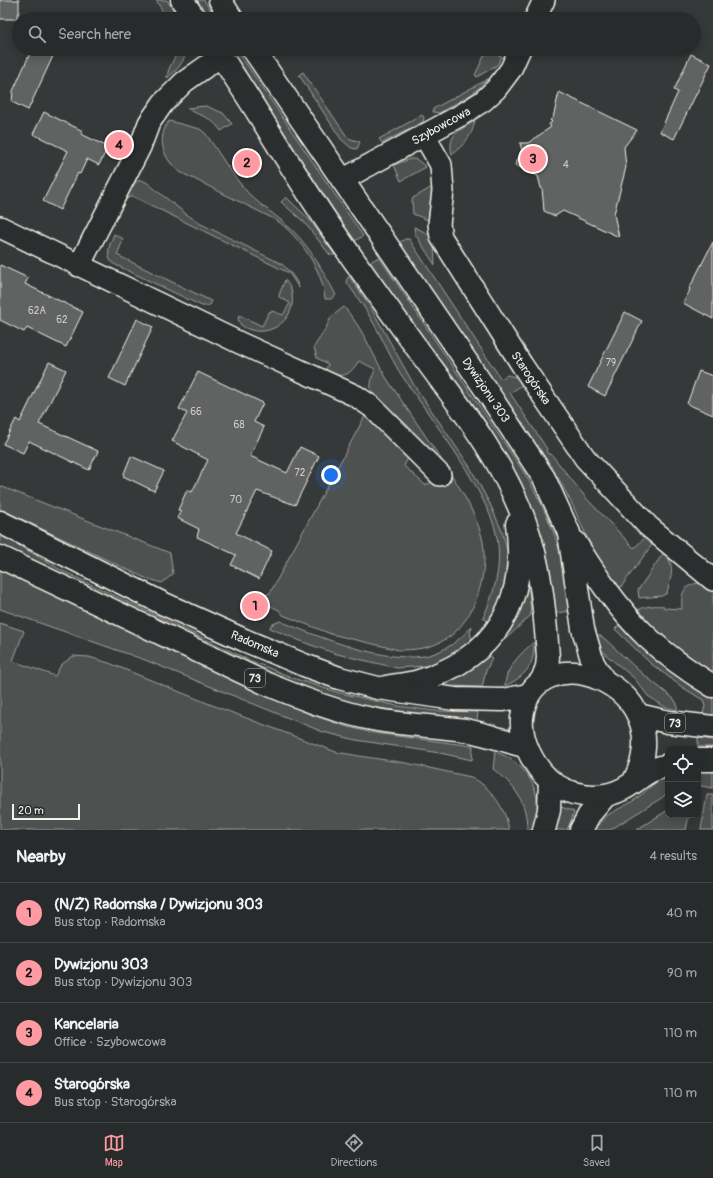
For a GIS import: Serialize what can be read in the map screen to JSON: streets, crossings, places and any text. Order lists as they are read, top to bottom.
{
  "streets": {
    "main road": ["Dywizjonu 303", "Radomska", "73"],
    "street": ["Szybowcowa", "Starogórska"]
  },
  "crossings": [
    ["Szybowcowa", "Starogórska"],
    ["Szybowcowa", "Dywizjonu 303"],
    ["Dywizjonu 303", "Radomska"],
    ["Dywizjonu 303", "73"],
    ["Radomska", "73"]
  ],
  "house_numbers": [
    "4",
    "62A",
    "62",
    "79",
    "66",
    "68",
    "72",
    "70"
  ],
  "scale_bar": "20 m",
  "page": {
    "search": "Search here",
    "pins": [
      "4",
      "3",
      "2",
      "1"
    ],
    "scale": "20 m",
    "heading": ["Nearby", "4 results"],
    "list": [
      {
        "mark": "1",
        "name": "(N/Ż) Radomska / Dywizjonu 303",
        "note": "Bus stop · Radomska",
        "value": "40 m"
      },
      {
        "mark": "2",
        "name": "Dywizjonu 303",
        "note": "Bus stop · Dywizjonu 303",
        "value": "90 m"
      },
      {
        "mark": "3",
        "name": "Kancelaria",
        "note": "Office · Szybowcowa",
        "value": "110 m"
      },
      {
        "mark": "4",
        "name": "Starogórska",
        "note": "Bus stop · Starogórska",
        "value": "110 m"
      }
    ],
    "nav": ["Map", "Directions", "Saved"]
  }
}
